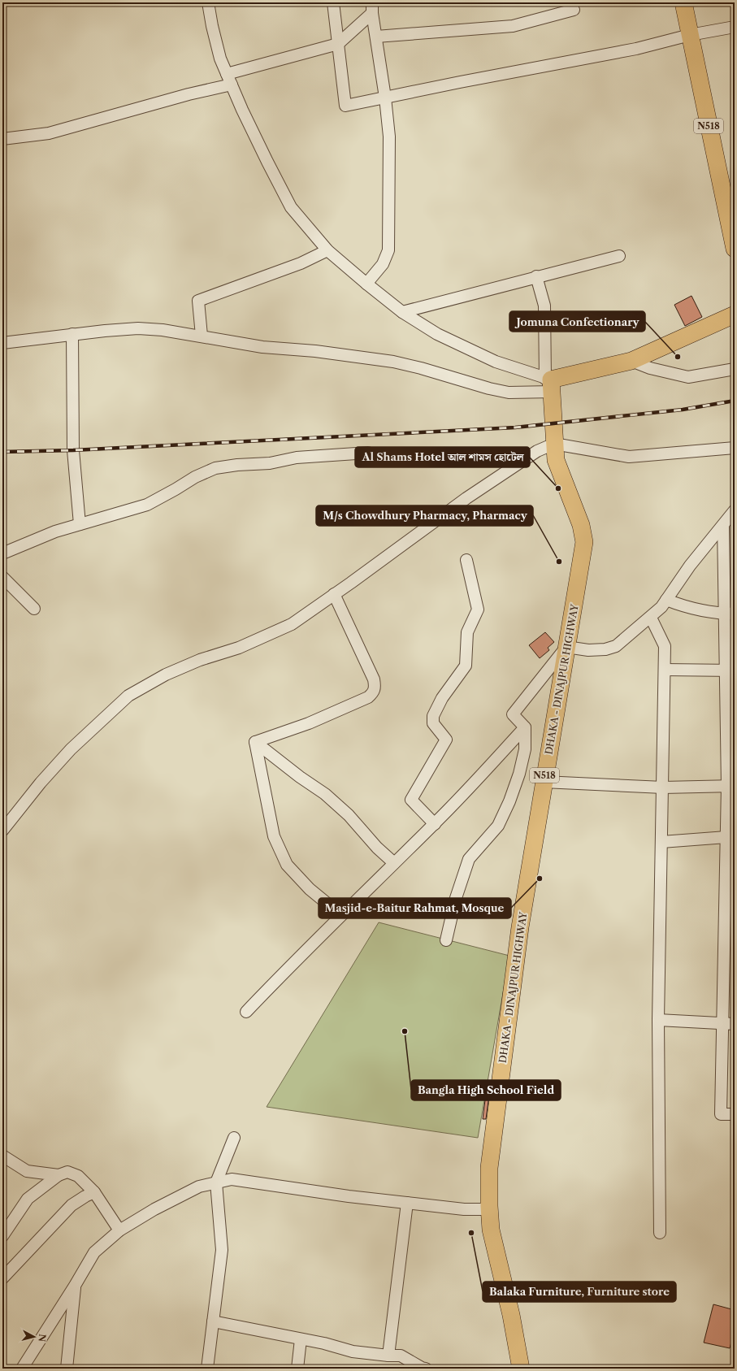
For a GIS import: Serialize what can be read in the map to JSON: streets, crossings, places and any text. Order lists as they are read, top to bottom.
{
  "streets": {
    "highway": ["N518", "DHAKA - DINAJPUR HIGHWAY"]
  },
  "places": [
    "Jomuna Confectionary",
    "Al Shams Hotel আল শামস হোটেল",
    "M/s Chowdhury Pharmacy, Pharmacy",
    "Masjid-e-Baitur Rahmat, Mosque",
    "Bangla High School Field",
    "Balaka Furniture, Furniture store"
  ],
  "north": "right"
}
